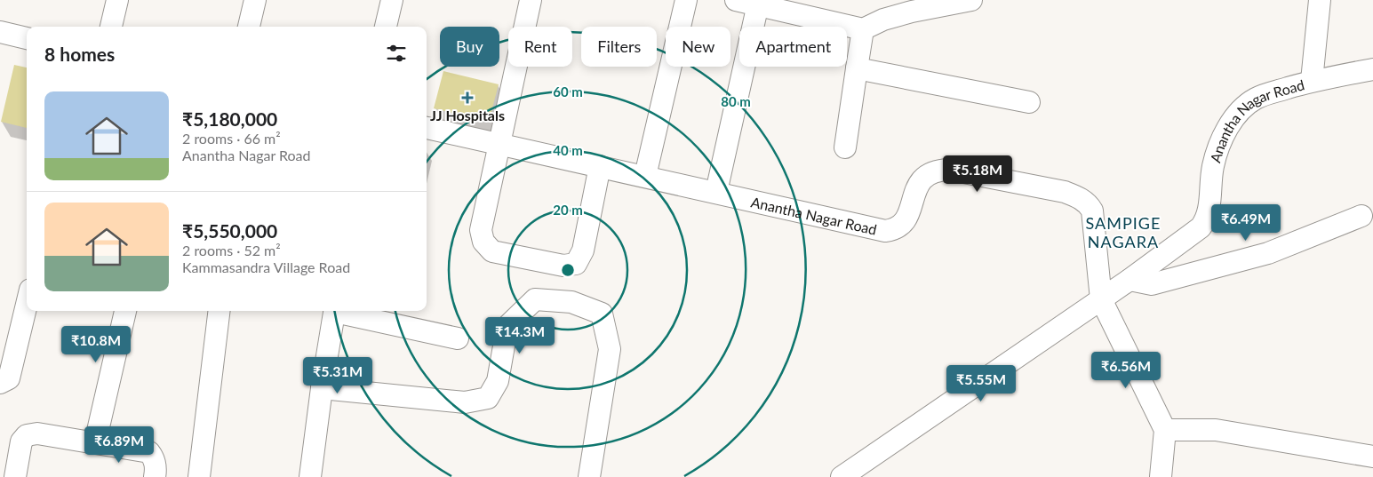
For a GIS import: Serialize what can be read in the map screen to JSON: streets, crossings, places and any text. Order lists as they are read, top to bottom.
{
  "streets": {
    "street": ["Anantha Nagar Road"]
  },
  "districts": ["SAMPIGE NAGARA"],
  "places": {
    "health": ["JJ Hospitals"]
  },
  "page": {
    "chip": [
      "Buy",
      "Rent",
      "Filters",
      "New",
      "Apartment"
    ],
    "heading": "8 homes",
    "list": [
      {
        "name": "₹5,180,000",
        "note": "2 rooms · 66 m² · Anantha Nagar Road"
      },
      {
        "name": "₹5,550,000",
        "note": "2 rooms · 52 m² · Kammasandra Village Road"
      }
    ],
    "price": [
      "₹5.18M",
      "₹6.49M",
      "₹14.3M",
      "₹10.8M",
      "₹6.56M",
      "₹5.31M",
      "₹5.55M",
      "₹6.89M"
    ]
  },
  "rings": [
    "60 m",
    "80 m",
    "40 m",
    "20 m"
  ]
}
